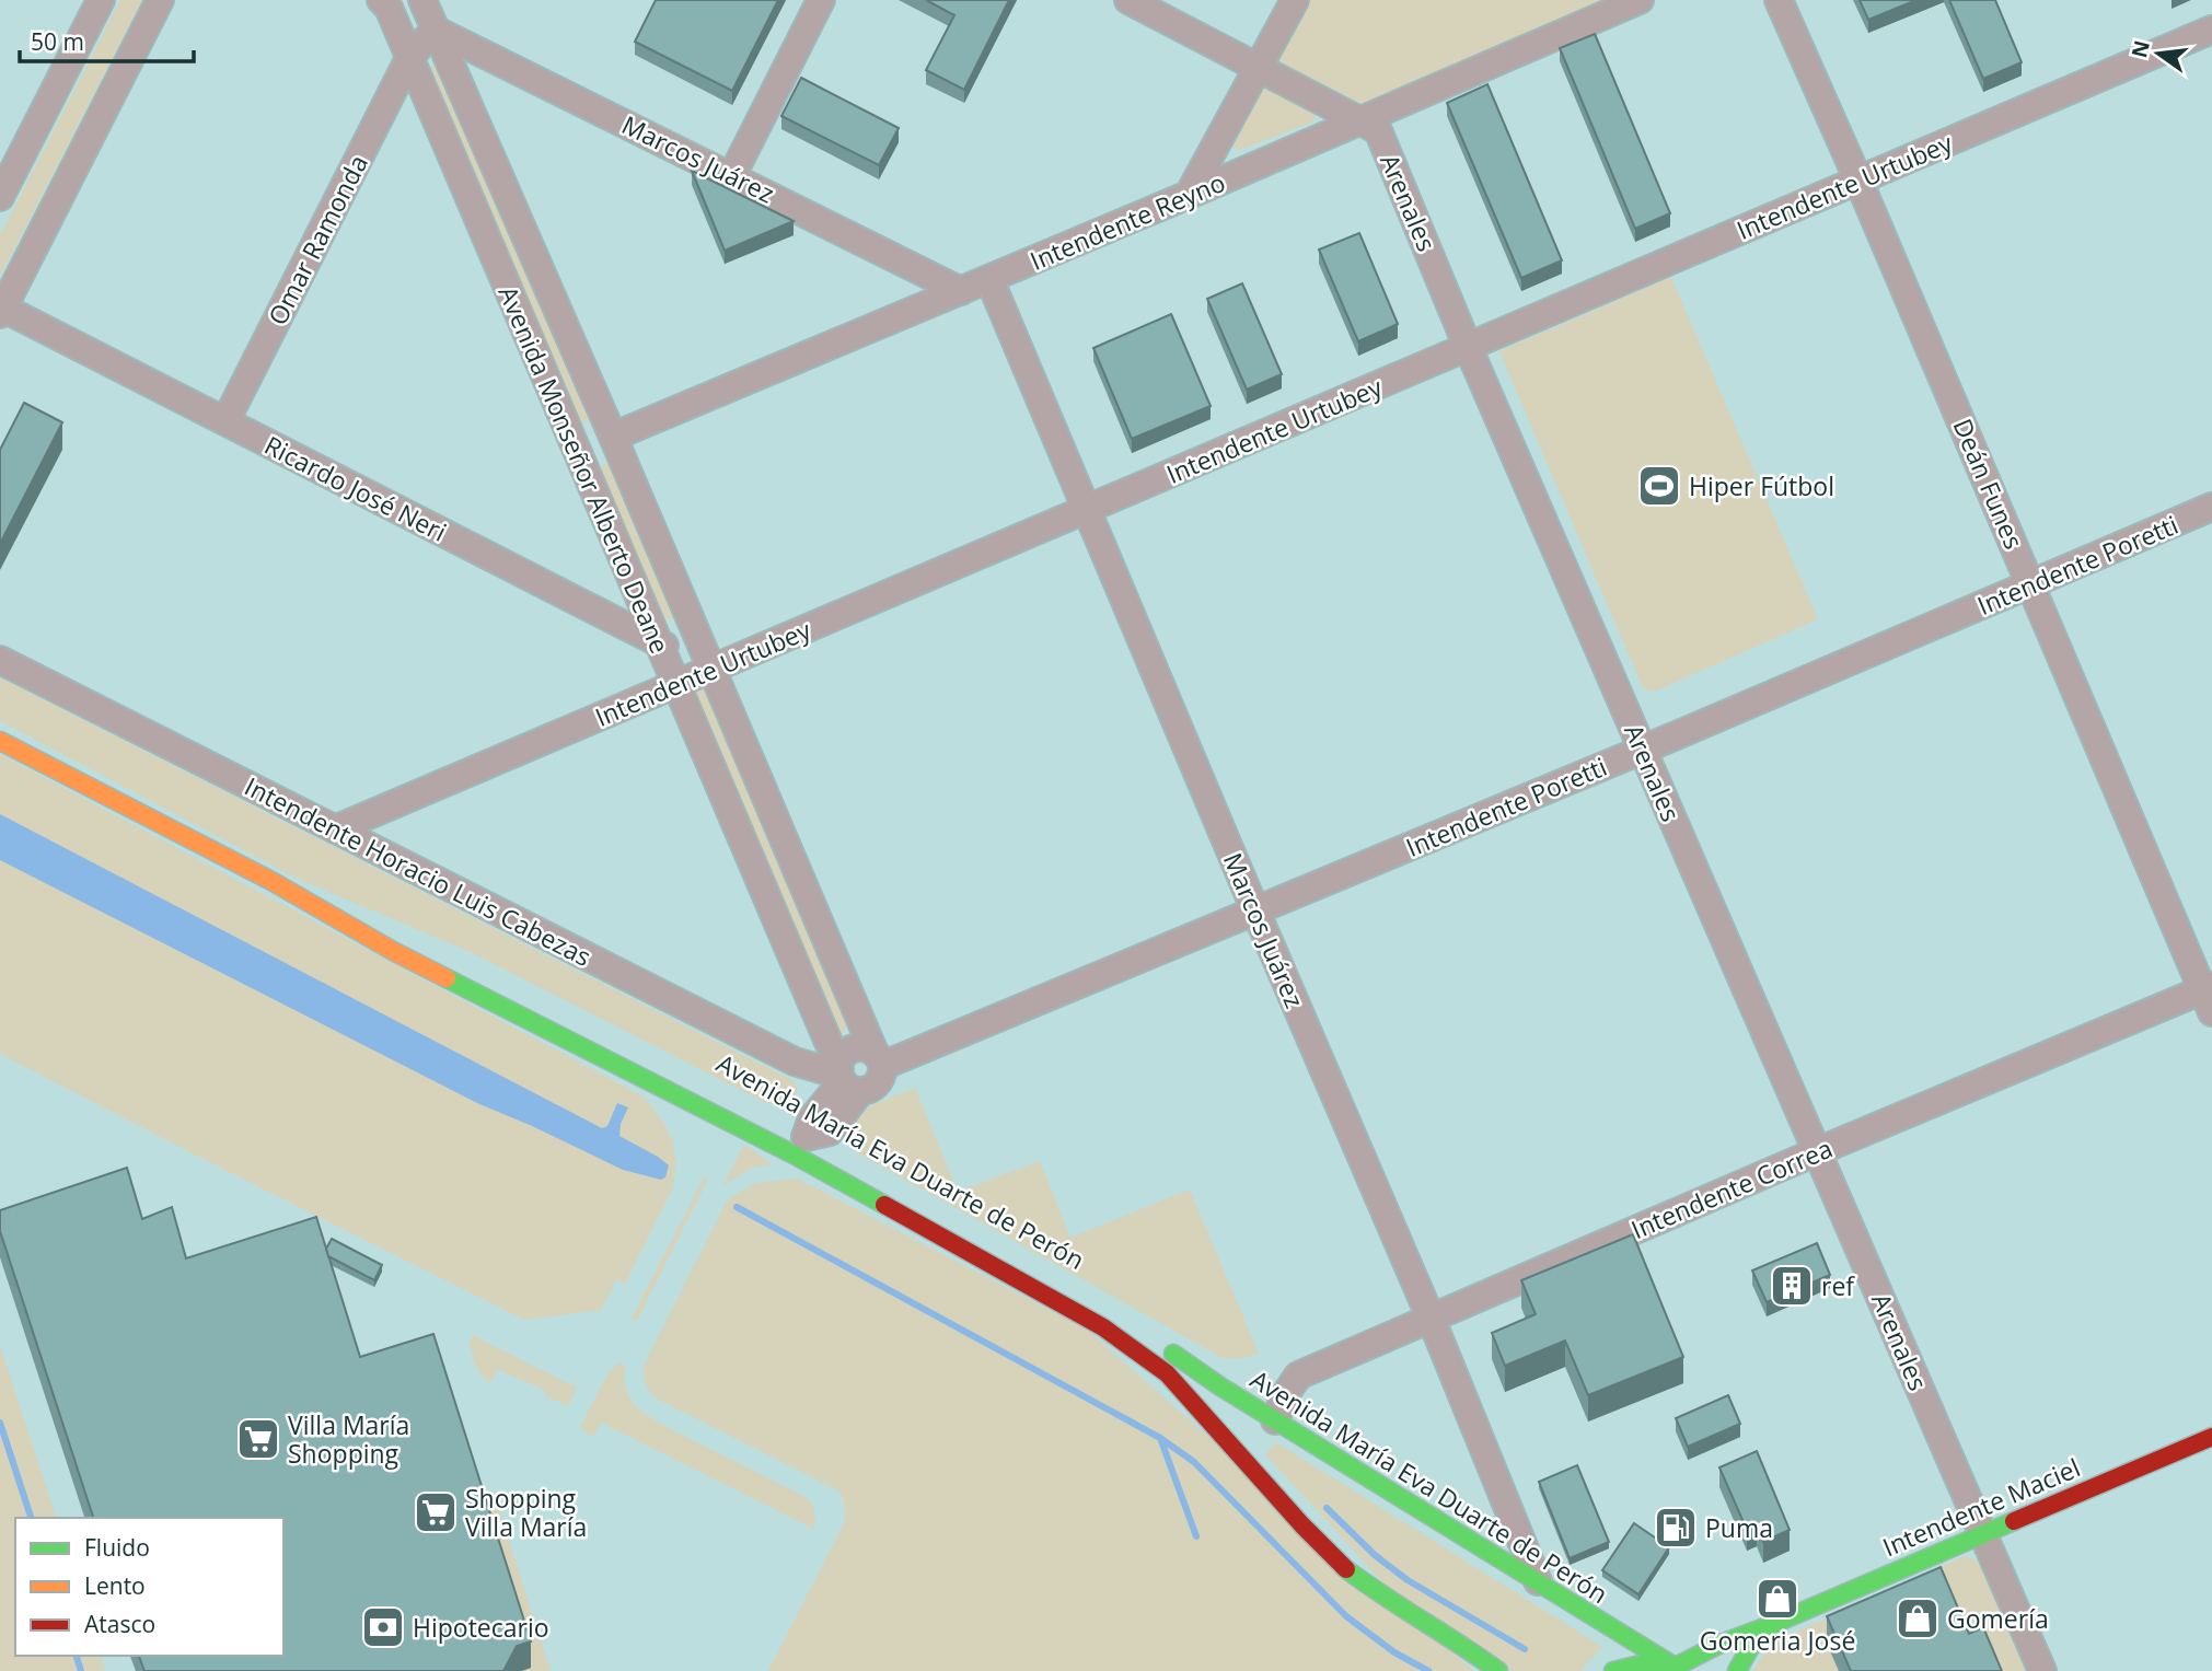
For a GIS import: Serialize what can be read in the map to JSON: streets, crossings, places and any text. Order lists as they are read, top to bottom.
{
  "streets": {
    "main road": ["Avenida María Eva Duarte de Perón", "Intendente Maciel"],
    "street": [
      "Marcos Juárez",
      "Intendente Urtubey",
      "Arenales",
      "Intendente Reyno",
      "Omar Ramonda",
      "Avenida Monseñor Alberto Deane",
      "Deán Funes",
      "Ricardo José Neri",
      "Intendente Poretti",
      "Intendente Horacio Luis Cabezas",
      "Intendente Correa"
    ]
  },
  "crossings": [
    ["Marcos Juárez", "Intendente Urtubey"],
    ["Marcos Juárez", "Intendente Reyno"],
    ["Marcos Juárez", "Omar Ramonda"],
    ["Marcos Juárez", "Avenida Monseñor Alberto Deane"],
    ["Marcos Juárez", "Intendente Poretti"],
    ["Marcos Juárez", "Avenida María Eva Duarte de Perón"],
    ["Marcos Juárez", "Intendente Correa"],
    ["Intendente Urtubey", "Arenales"],
    ["Intendente Urtubey", "Avenida Monseñor Alberto Deane"],
    ["Intendente Urtubey", "Deán Funes"],
    ["Intendente Urtubey", "Ricardo José Neri"],
    ["Intendente Urtubey", "Intendente Horacio Luis Cabezas"],
    ["Arenales", "Intendente Reyno"],
    ["Arenales", "Intendente Poretti"],
    ["Arenales", "Intendente Correa"],
    ["Arenales", "Intendente Maciel"],
    ["Intendente Reyno", "Avenida Monseñor Alberto Deane"],
    ["Omar Ramonda", "Avenida Monseñor Alberto Deane"],
    ["Omar Ramonda", "Ricardo José Neri"],
    ["Avenida Monseñor Alberto Deane", "Ricardo José Neri"],
    ["Avenida Monseñor Alberto Deane", "Intendente Poretti"],
    ["Avenida Monseñor Alberto Deane", "Intendente Horacio Luis Cabezas"],
    ["Deán Funes", "Intendente Poretti"],
    ["Deán Funes", "Intendente Correa"],
    ["Intendente Poretti", "Intendente Horacio Luis Cabezas"],
    ["Avenida María Eva Duarte de Perón", "Intendente Correa"],
    ["Avenida María Eva Duarte de Perón", "Intendente Maciel"]
  ],
  "places": {
    "sports": ["Hiper Fútbol"],
    "building": ["ref"],
    "supermarket": ["Villa María Shopping", "Shopping Villa María"],
    "fuel station": ["Puma"],
    "shop": ["Gomeria José", "Gomería"],
    "bank": ["Hipotecario"]
  },
  "legend": ["Fluido", "Lento", "Atasco"],
  "scale_bar": "50 m",
  "north": "left"
}
